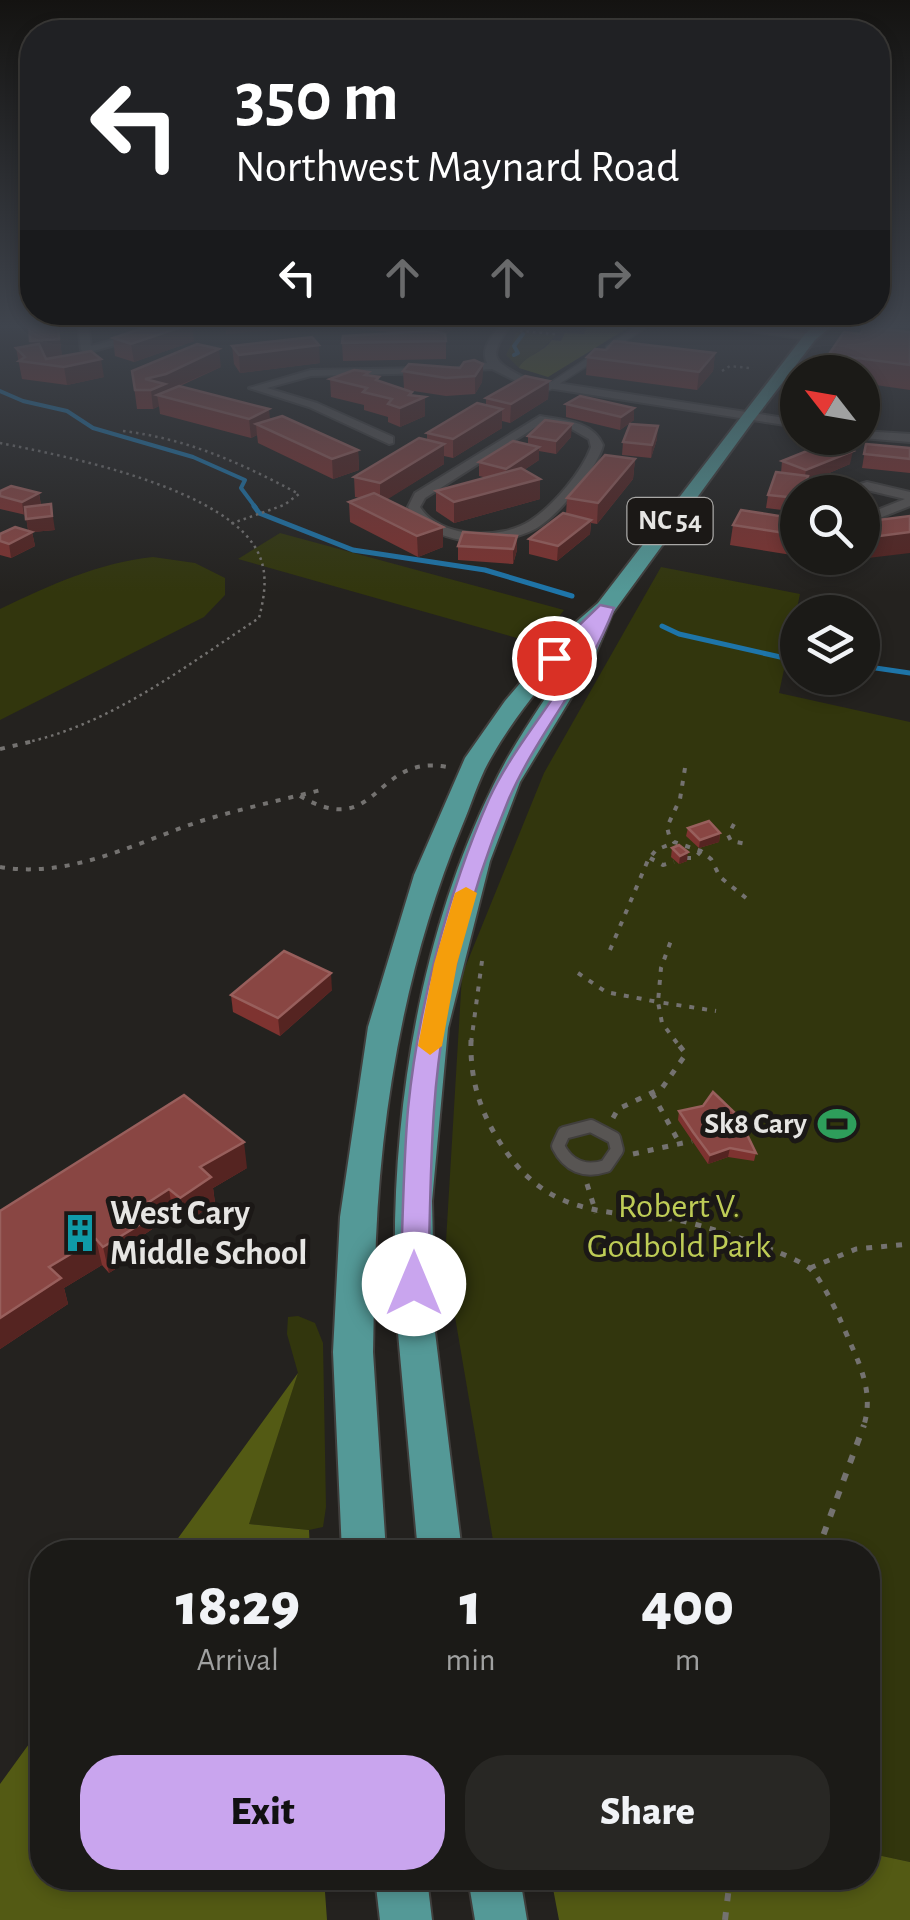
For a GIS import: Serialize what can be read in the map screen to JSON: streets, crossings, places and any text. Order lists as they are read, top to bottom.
{
  "streets": {
    "main road": ["NC 54"]
  },
  "parks": ["Robert V. Godbold Park"],
  "places": {
    "sports": ["Sk8 Cary"],
    "building": ["West Cary Middle School"]
  },
  "north": "top left",
  "page": {
    "turn": ["350 m", "Northwest Maynard Road"],
    "eta": [
      "18:29",
      "Arrival",
      "1",
      "min",
      "400",
      "m"
    ],
    "buttons": ["Exit", "Share"]
  }
}
